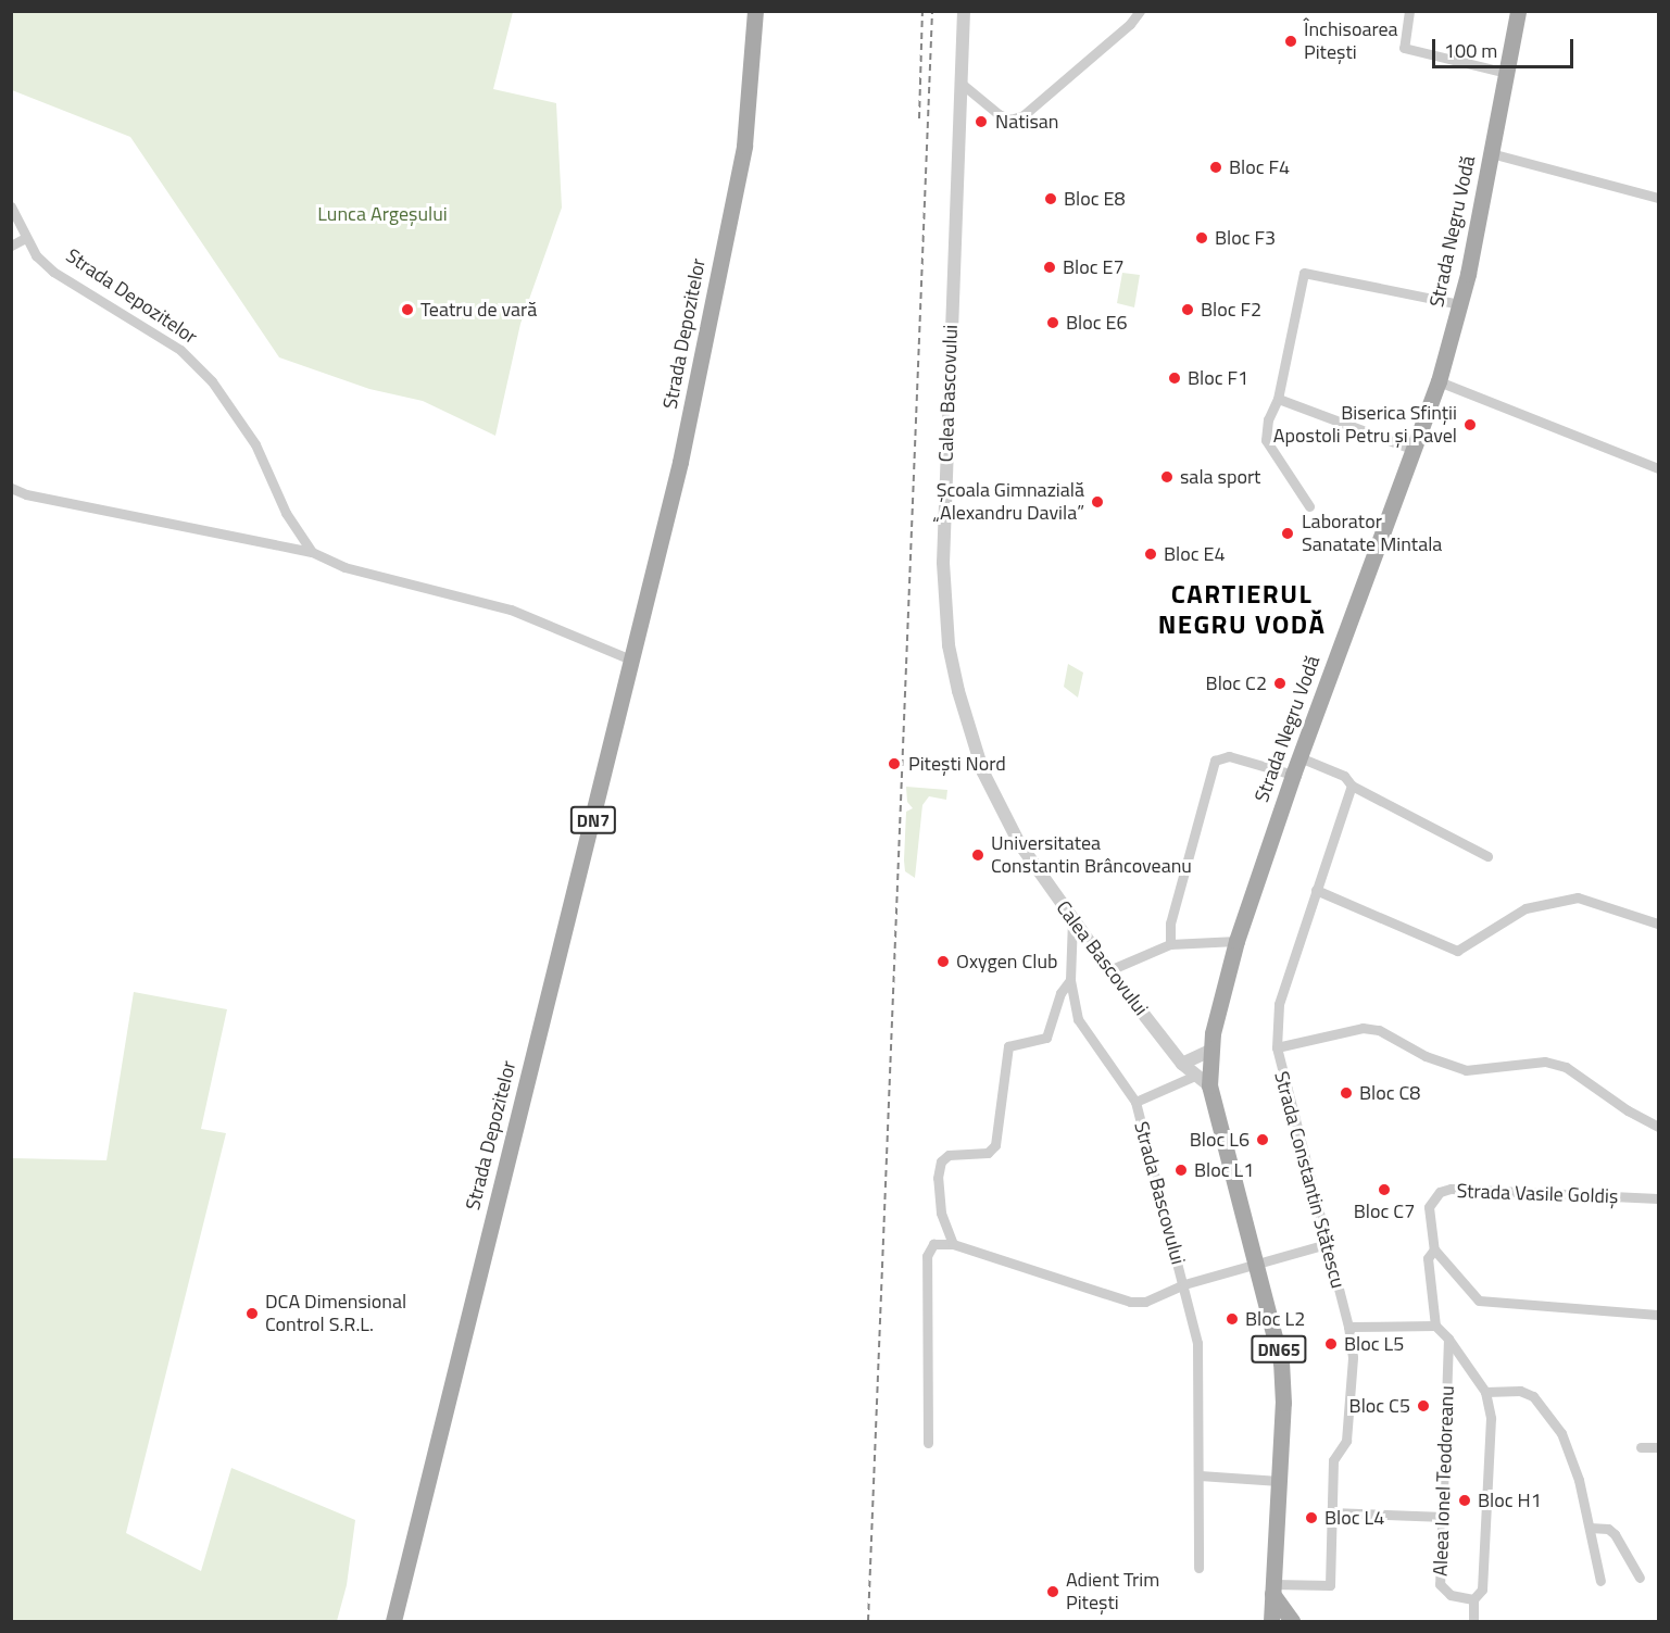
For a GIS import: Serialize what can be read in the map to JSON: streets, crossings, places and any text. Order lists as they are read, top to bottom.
{
  "streets": {
    "main road": [
      "Strada Negru Vodă",
      "Strada Depozitelor",
      "DN7",
      "DN65"
    ],
    "street": [
      "Calea Bascovului",
      "Strada Constantin Stătescu",
      "Strada Bascovului",
      "Strada Vasile Goldiș",
      "Aleea Ionel Teodoreanu"
    ]
  },
  "crossings": [
    ["Strada Negru Vodă", "Calea Bascovului"],
    ["Strada Negru Vodă", "DN65"],
    ["Calea Bascovului", "Strada Bascovului"],
    ["Calea Bascovului", "DN65"],
    ["Strada Constantin Stătescu", "DN65"]
  ],
  "districts": ["CARTIERUL NEGRU VODĂ"],
  "parks": ["Lunca Argeșului"],
  "places": [
    "Închisoarea Pitești",
    "Natisan",
    "Bloc F4",
    "Bloc E8",
    "Bloc F3",
    "Bloc E7",
    "Teatru de vară",
    "Bloc F2",
    "Bloc E6",
    "Bloc F1",
    "Biserica Sfinții Apostoli Petru și Pavel",
    "sala sport",
    "Școala Gimnazială „Alexandru Davila”",
    "Laborator Sanatate Mintala",
    "Bloc E4",
    "Bloc C2",
    "Pitești Nord",
    "Universitatea Constantin Brâncoveanu",
    "Oxygen Club",
    "Bloc C8",
    "Bloc L6",
    "Bloc L1",
    "Bloc C7",
    "DCA Dimensional Control S.R.L.",
    "Bloc L2",
    "Bloc L5",
    "Bloc C5",
    "Bloc H1",
    "Bloc L4",
    "Adient Trim Pitești"
  ],
  "scale_bar": "100 m"
}
